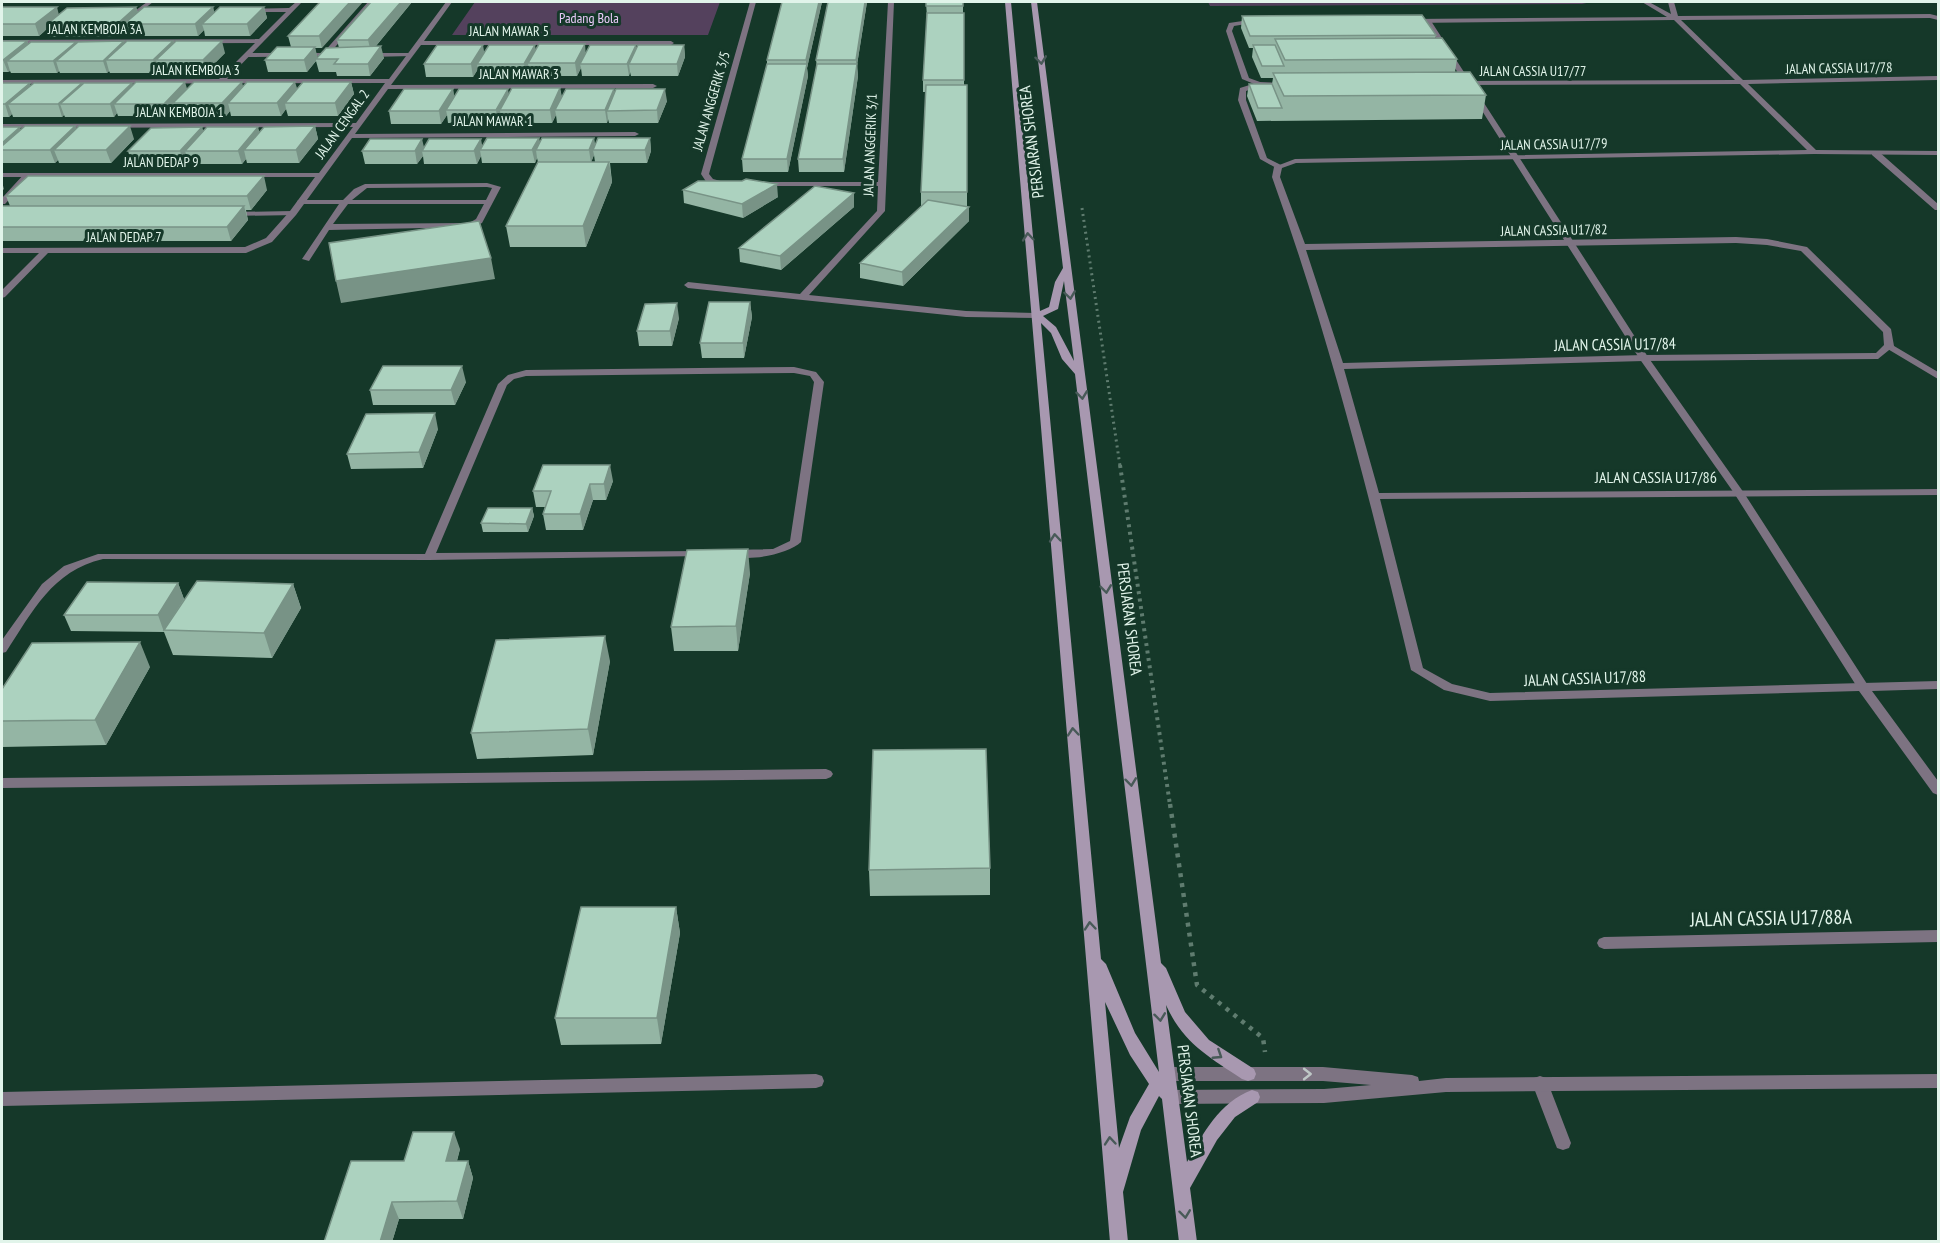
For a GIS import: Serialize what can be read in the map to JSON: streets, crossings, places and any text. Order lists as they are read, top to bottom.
{
  "streets": {
    "main road": ["PERSIARAN SHOREA"],
    "street": [
      "JALAN KEMBOJA 3A",
      "JALAN MAWAR 5",
      "JALAN CASSIA U17/78",
      "JALAN KEMBOJA 3",
      "JALAN CASSIA U17/77",
      "JALAN MAWAR 3",
      "JALAN ANGGERIK 3/5",
      "JALAN KEMBOJA 1",
      "JALAN MAWAR 1",
      "JALAN CENGAL 2",
      "JALAN CASSIA U17/79",
      "JALAN ANGGERIK 3/1",
      "JALAN DEDAP 9",
      "JALAN CASSIA U17/82",
      "JALAN DEDAP 7",
      "JALAN CASSIA U17/84",
      "JALAN CASSIA U17/86",
      "JALAN CASSIA U17/88",
      "JALAN CASSIA U17/88A"
    ]
  },
  "crossings": [
    ["JALAN MAWAR 5", "JALAN CENGAL 2"],
    ["JALAN CASSIA U17/78", "JALAN CASSIA U17/77"],
    ["JALAN KEMBOJA 3", "JALAN MAWAR 3"],
    ["JALAN KEMBOJA 3", "JALAN CENGAL 2"],
    ["JALAN MAWAR 3", "JALAN CENGAL 2"],
    ["JALAN KEMBOJA 1", "JALAN CENGAL 2"],
    ["JALAN MAWAR 1", "JALAN CENGAL 2"],
    ["JALAN CENGAL 2", "JALAN DEDAP 9"],
    ["JALAN CENGAL 2", "JALAN DEDAP 7"],
    ["JALAN CASSIA U17/79", "JALAN CASSIA U17/88"],
    ["JALAN CASSIA U17/82", "JALAN CASSIA U17/84"],
    ["JALAN CASSIA U17/82", "JALAN CASSIA U17/88"],
    ["JALAN CASSIA U17/84", "JALAN CASSIA U17/88"],
    ["JALAN CASSIA U17/86", "JALAN CASSIA U17/88"]
  ],
  "parks": ["Padang Bola"]
}
